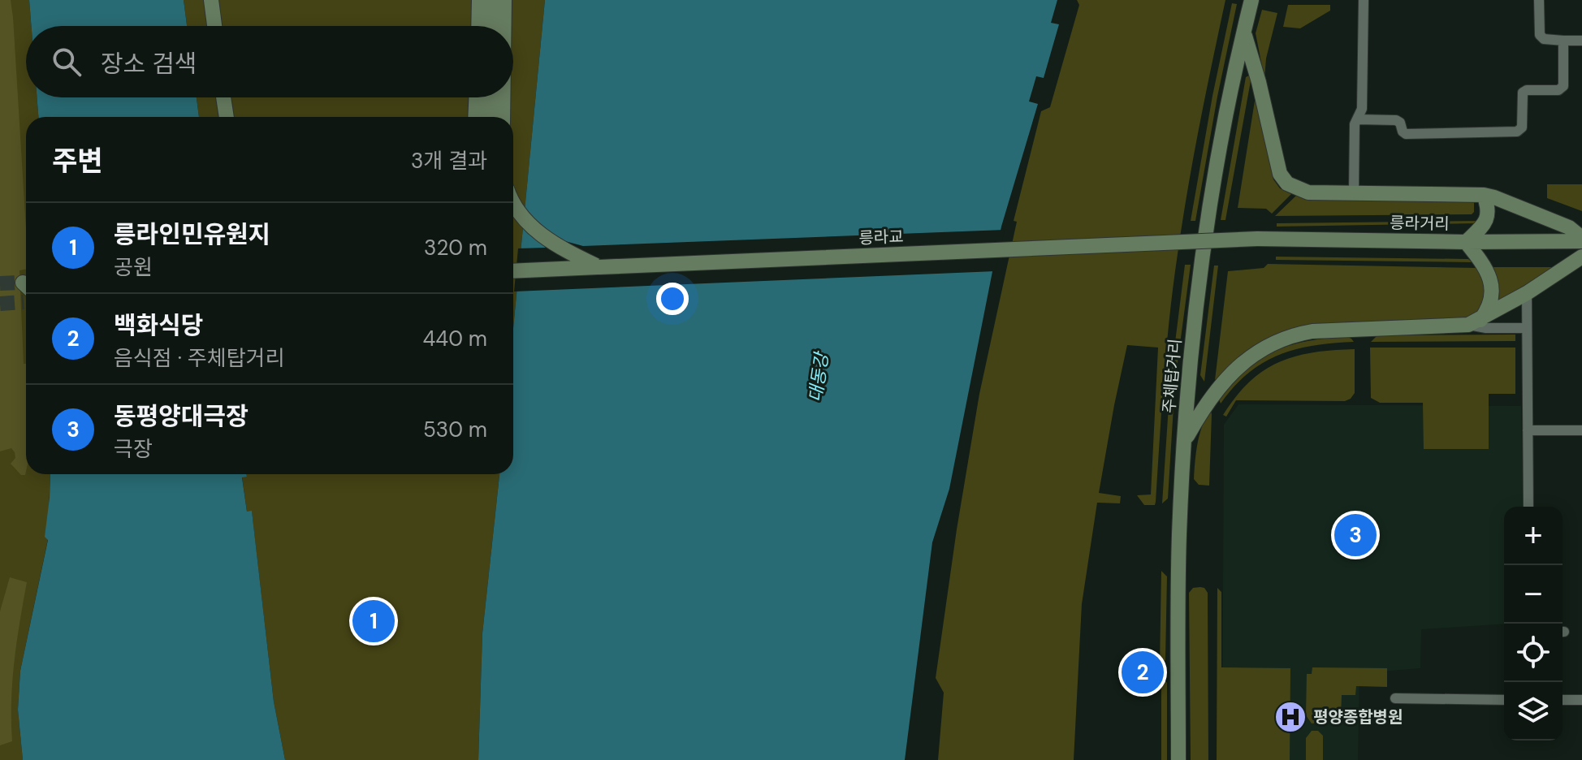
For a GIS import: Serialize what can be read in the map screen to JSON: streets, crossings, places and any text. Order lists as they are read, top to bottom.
{
  "streets": {
    "main road": ["릉라거리", "릉라교", "주체탑거리"]
  },
  "crossings": [
    ["릉라거리", "릉라교"]
  ],
  "water": ["대동강"],
  "places": {
    "hospital": ["평양종합병원"]
  },
  "page": {
    "search": "장소 검색",
    "heading": ["주변", "3개 결과"],
    "list": [
      {
        "mark": "1",
        "name": "릉라인민유원지",
        "note": "공원",
        "value": "320 m"
      },
      {
        "mark": "2",
        "name": "백화식당",
        "note": "음식점 · 주체탑거리",
        "value": "440 m"
      },
      {
        "mark": "3",
        "name": "동평양대극장",
        "note": "극장",
        "value": "530 m"
      }
    ],
    "map_buttons": ["+", "−"],
    "pins": ["3", "1", "2"]
  }
}
